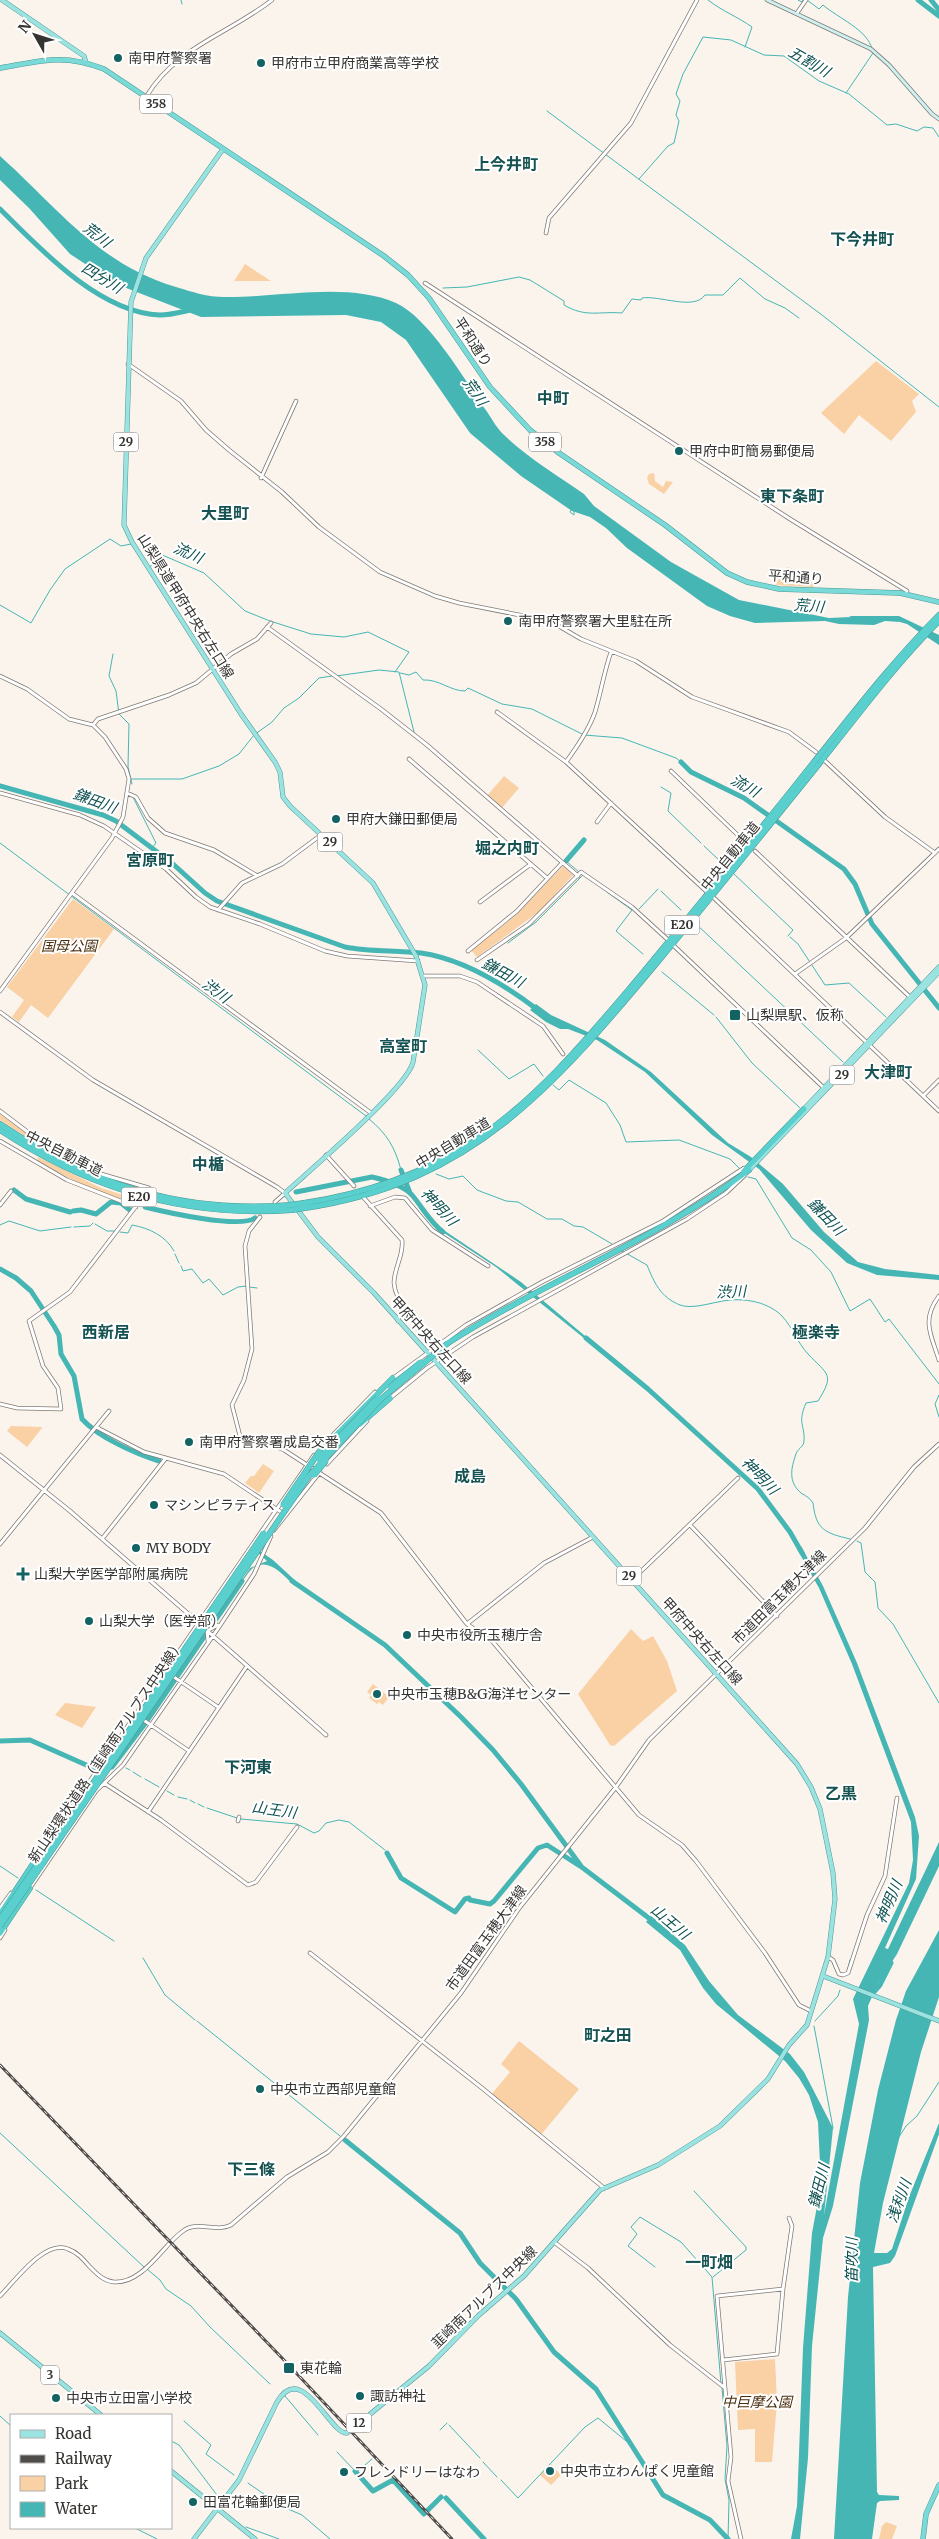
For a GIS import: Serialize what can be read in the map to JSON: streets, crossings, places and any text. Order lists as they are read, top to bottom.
{
  "streets": {
    "highway": [
      "358",
      "平和通り",
      "中央自動車道",
      "E20",
      "新山梨環状道路（韮崎南アルプス中央線）"
    ],
    "main road": [
      "29",
      "山梨県道甲府中央右左口線",
      "甲府中央右左口線",
      "韮崎南アルプス中央線",
      "3",
      "12"
    ],
    "street": ["市道田富玉穂大津線"]
  },
  "crossings": [
    ["平和通り", "山梨県道甲府中央右左口線"],
    ["29", "山梨県道甲府中央右左口線"],
    ["29", "甲府中央右左口線"],
    ["29", "新山梨環状道路（韮崎南アルプス中央線）"],
    ["甲府中央右左口線", "市道田富玉穂大津線"],
    ["甲府中央右左口線", "韮崎南アルプス中央線"]
  ],
  "districts": [
    "上今井町",
    "下今井町",
    "中町",
    "東下条町",
    "大里町",
    "堀之内町",
    "宮原町",
    "高室町",
    "大津町",
    "中楯",
    "西新居",
    "極楽寺",
    "成島",
    "下河東",
    "乙黒",
    "町之田",
    "下三條",
    "一町畑"
  ],
  "water": [
    "五割川",
    "荒川",
    "四分川",
    "流川",
    "鎌田川",
    "渋川",
    "神明川",
    "山王川",
    "浅利川",
    "笛吹川"
  ],
  "parks": ["国母公園", "中巨摩公園"],
  "places": {
    "other": [
      "南甲府警察署",
      "甲府市立甲府商業高等学校",
      "甲府中町簡易郵便局",
      "南甲府警察署大里駐在所",
      "甲府大鎌田郵便局",
      "南甲府警察署成島交番",
      "マシンピラティス",
      "MY BODY",
      "山梨大学（医学部）",
      "中央市役所玉穂庁舎",
      "中央市玉穂B&G海洋センター",
      "中央市立西部児童館",
      "諏訪神社",
      "中央市立田富小学校",
      "中央市立わんぱく児童館",
      "フレンドリーはなわ",
      "田富花輪郵便局"
    ],
    "transit": ["山梨県駅、仮称", "東花輪"],
    "health": ["山梨大学医学部附属病院"]
  },
  "legend": [
    "Road",
    "Railway",
    "Park",
    "Water"
  ],
  "north": "top left"
}
